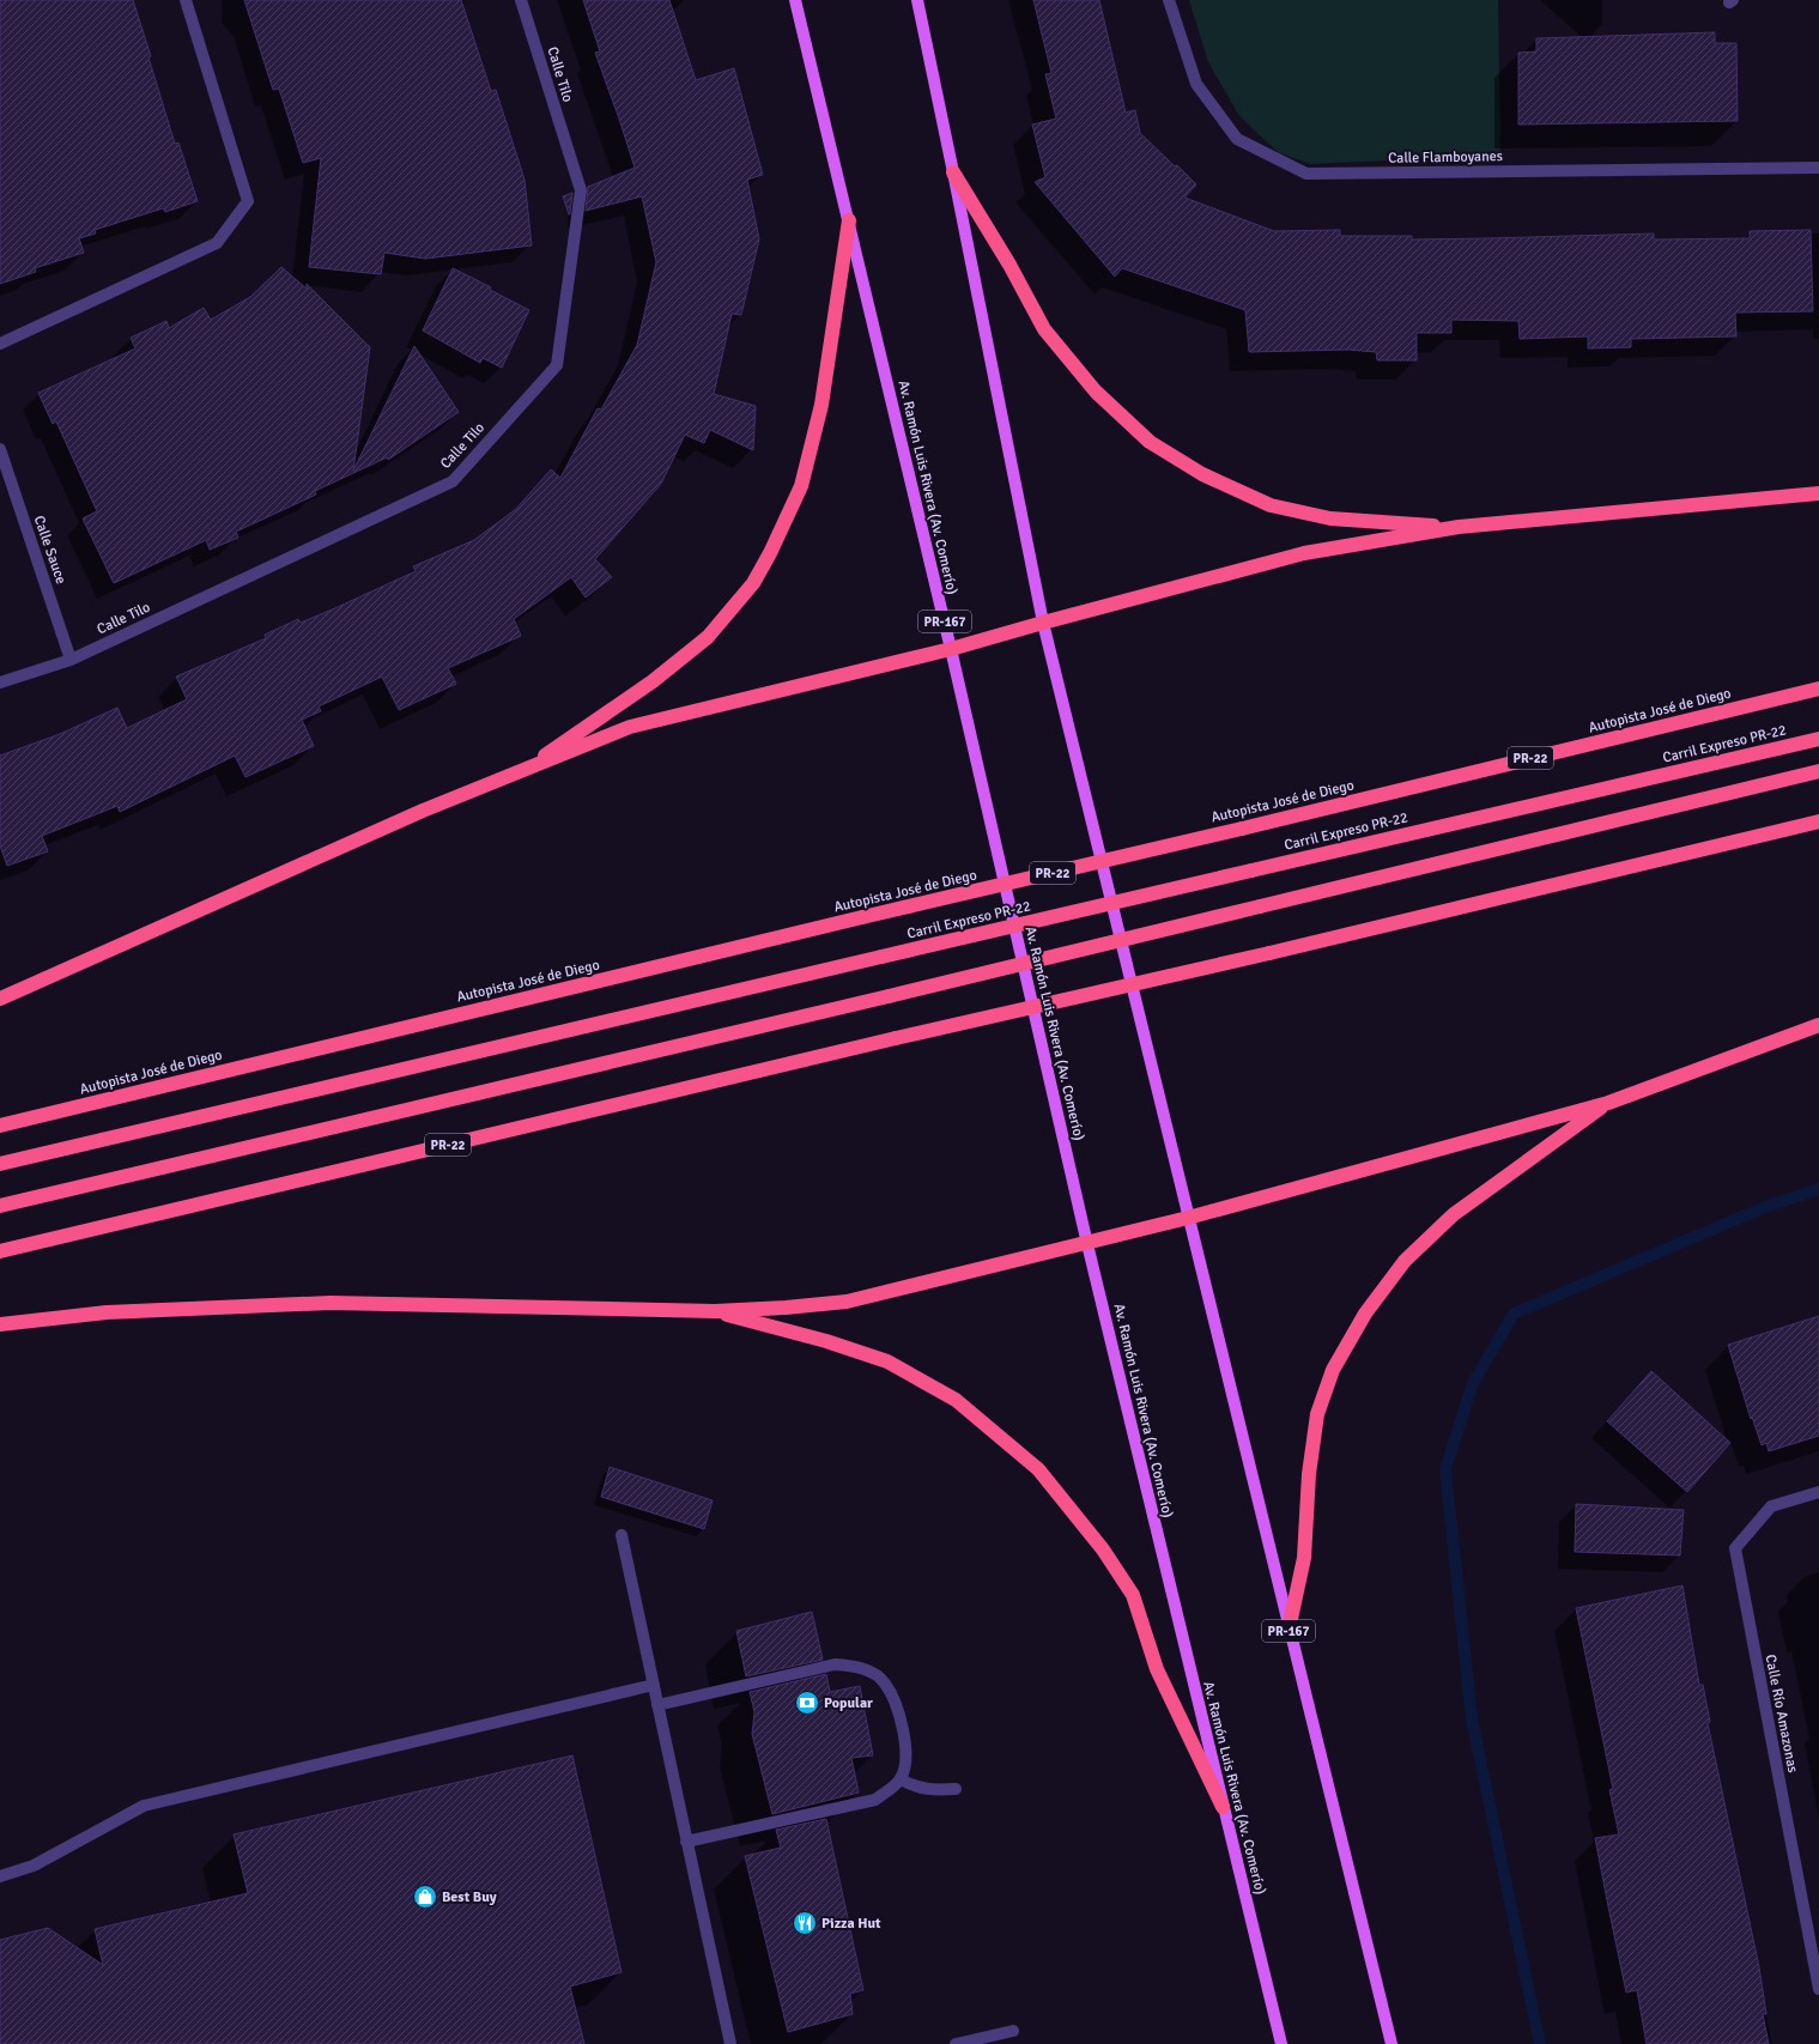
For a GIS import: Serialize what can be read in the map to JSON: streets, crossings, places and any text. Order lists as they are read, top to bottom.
{
  "streets": {
    "highway": ["Autopista José de Diego", "Carril Expreso PR-22", "PR-22"],
    "main road": ["Av. Ramón Luis Rivera (Av. Comerío)", "PR-167"],
    "street": [
      "Calle Tilo",
      "Calle Flamboyanes",
      "Calle Sauce",
      "Calle Río Amazonas"
    ]
  },
  "crossings": [
    ["Calle Tilo", "Calle Sauce"]
  ],
  "places": {
    "bank": ["Popular"],
    "shop": ["Best Buy"],
    "restaurant": ["Pizza Hut"]
  }
}
